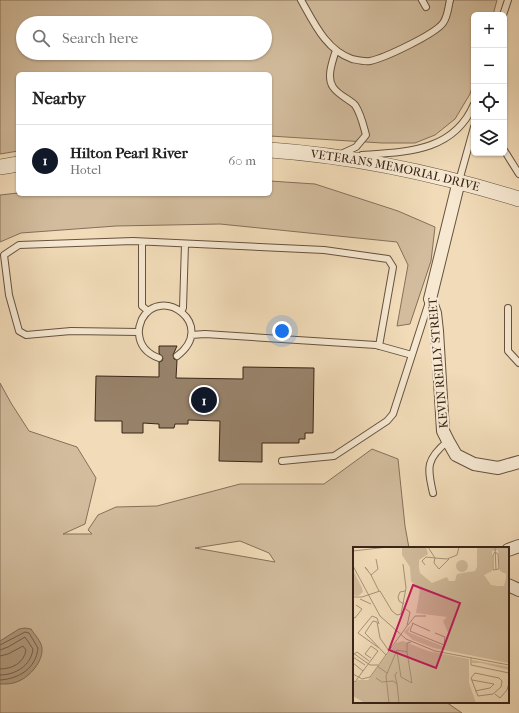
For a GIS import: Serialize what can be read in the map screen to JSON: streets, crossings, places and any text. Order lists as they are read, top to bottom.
{
  "streets": {
    "street": ["VETERANS MEMORIAL DRIVE", "KEVIN REILLY STREET"]
  },
  "crossings": [
    ["VETERANS MEMORIAL DRIVE", "KEVIN REILLY STREET"]
  ],
  "page": {
    "map_buttons": ["+", "−"],
    "search": "Search here",
    "heading": "Nearby",
    "list": [
      {
        "mark": "1",
        "name": "Hilton Pearl River",
        "note": "Hotel",
        "value": "60 m"
      }
    ],
    "pins": "1"
  }
}
